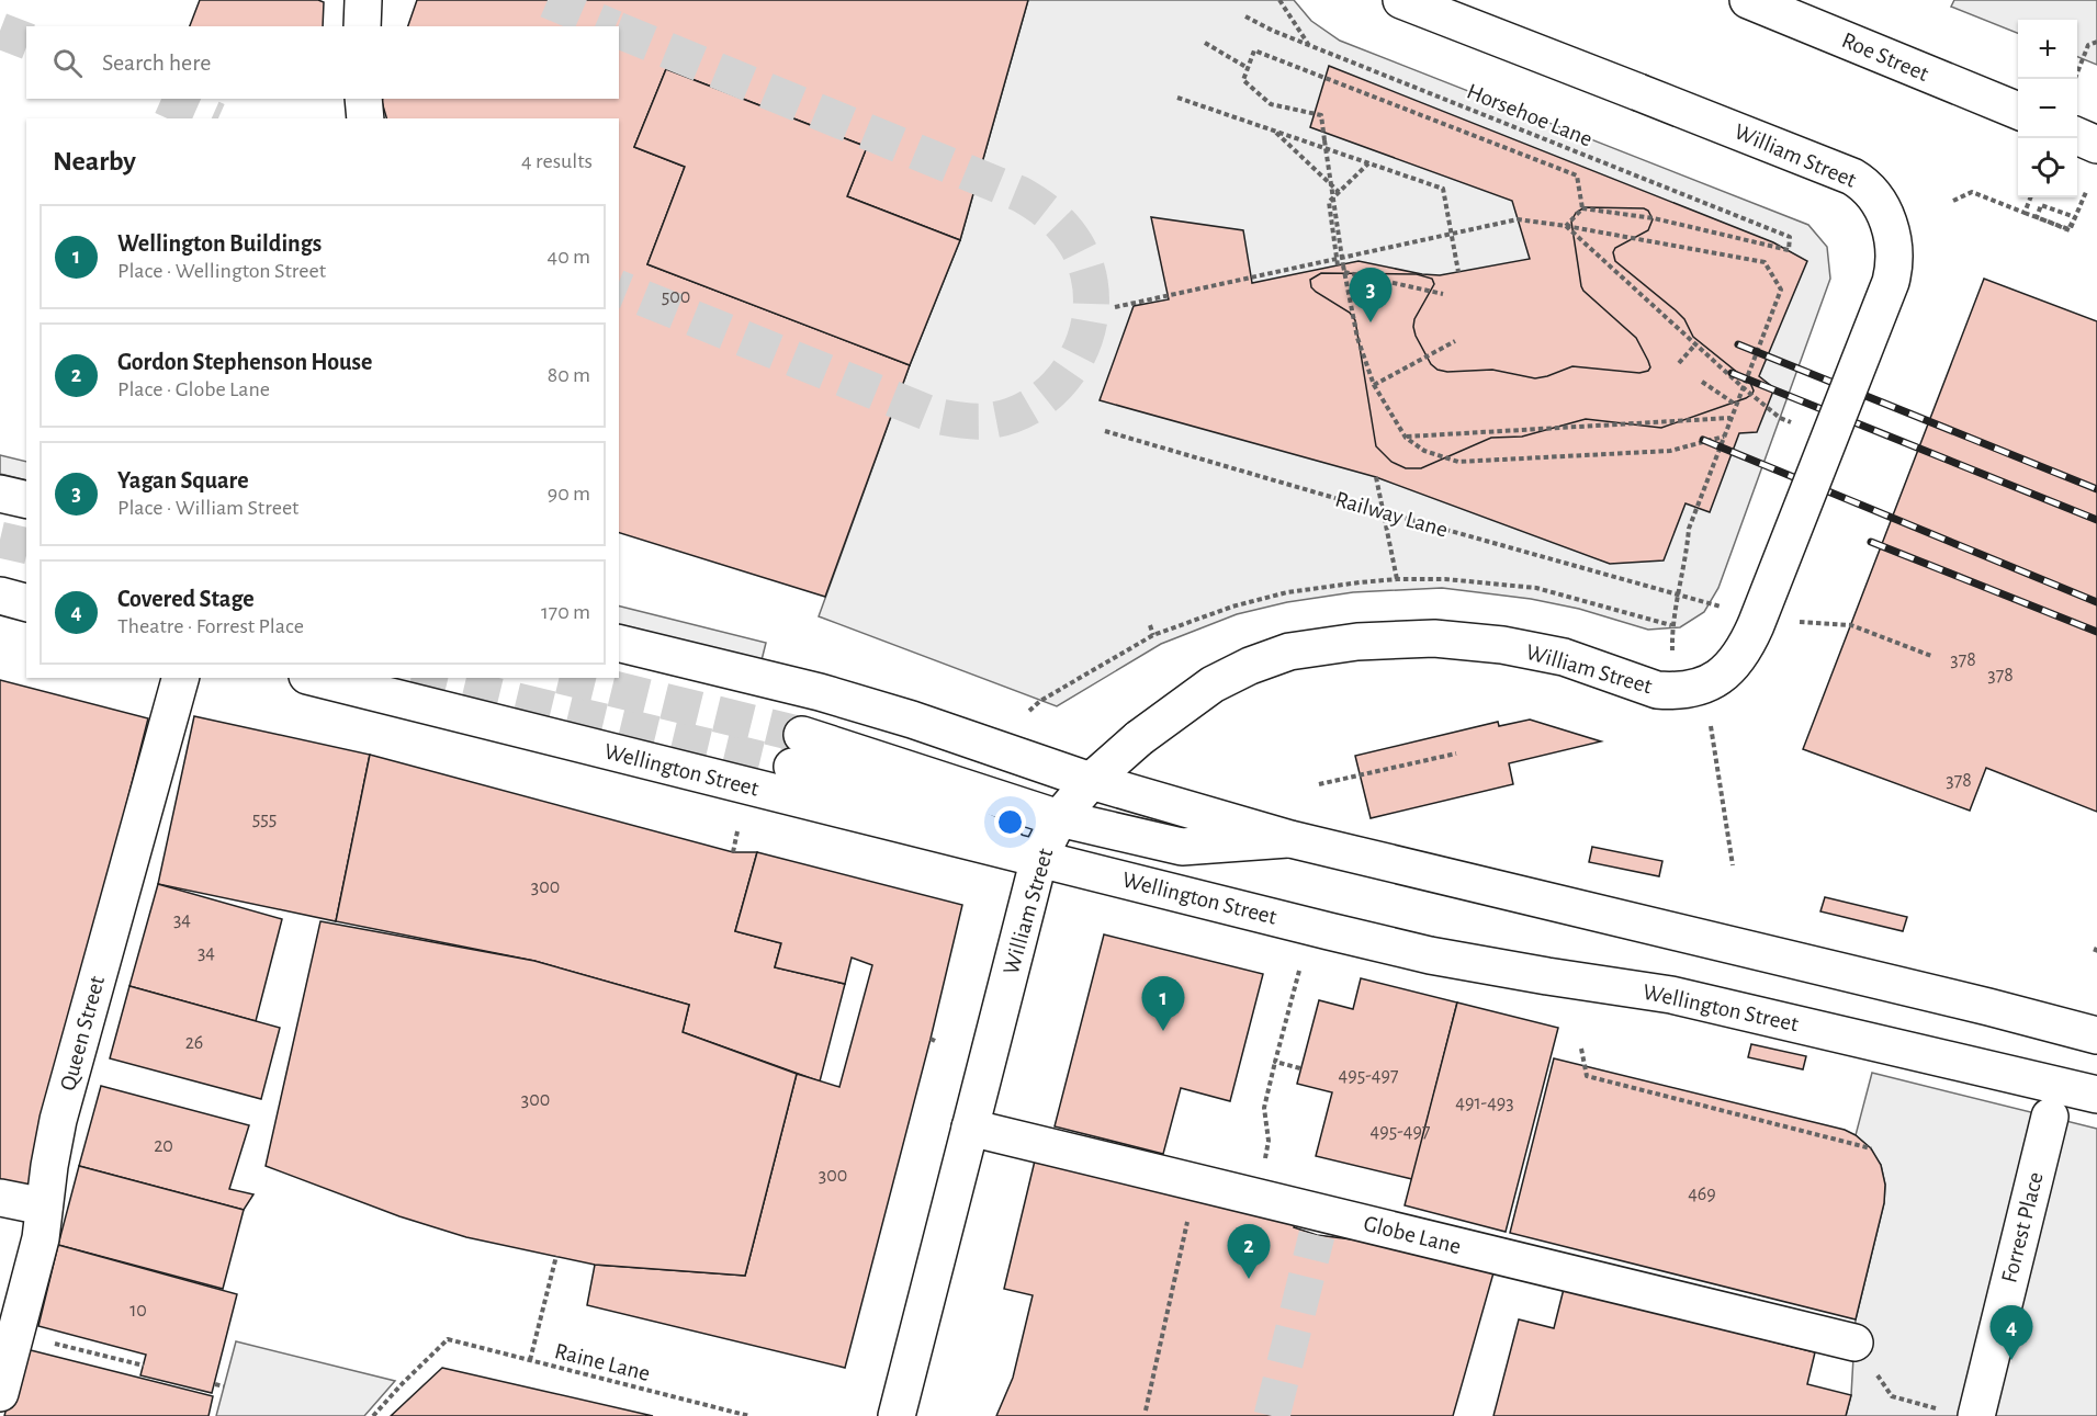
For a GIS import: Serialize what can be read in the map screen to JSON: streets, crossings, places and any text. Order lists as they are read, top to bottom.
{
  "streets": {
    "main road": [
      "Roe Street",
      "William Street",
      "Wellington Street",
      "Queen Street",
      "Forrest Place",
      "Globe Lane"
    ],
    "path": ["Horsehoe Lane", "Railway Lane", "Raine Lane"]
  },
  "crossings": [
    ["William Street", "Wellington Street"],
    ["William Street", "Globe Lane"]
  ],
  "house_numbers": [
    "500",
    "378",
    "378",
    "378",
    "555",
    "300",
    "34",
    "34",
    "26",
    "495-497",
    "300",
    "491-493",
    "495-497",
    "20",
    "300",
    "469",
    "10"
  ],
  "page": {
    "map_buttons": ["+", "−"],
    "search": "Search here",
    "heading": ["Nearby", "4 results"],
    "list": [
      {
        "mark": "1",
        "name": "Wellington Buildings",
        "note": "Place · Wellington Street",
        "value": "40 m"
      },
      {
        "mark": "2",
        "name": "Gordon Stephenson House",
        "note": "Place · Globe Lane",
        "value": "80 m"
      },
      {
        "mark": "3",
        "name": "Yagan Square",
        "note": "Place · William Street",
        "value": "90 m"
      },
      {
        "mark": "4",
        "name": "Covered Stage",
        "note": "Theatre · Forrest Place",
        "value": "170 m"
      }
    ],
    "pins": [
      "3",
      "1",
      "2",
      "4"
    ]
  }
}
